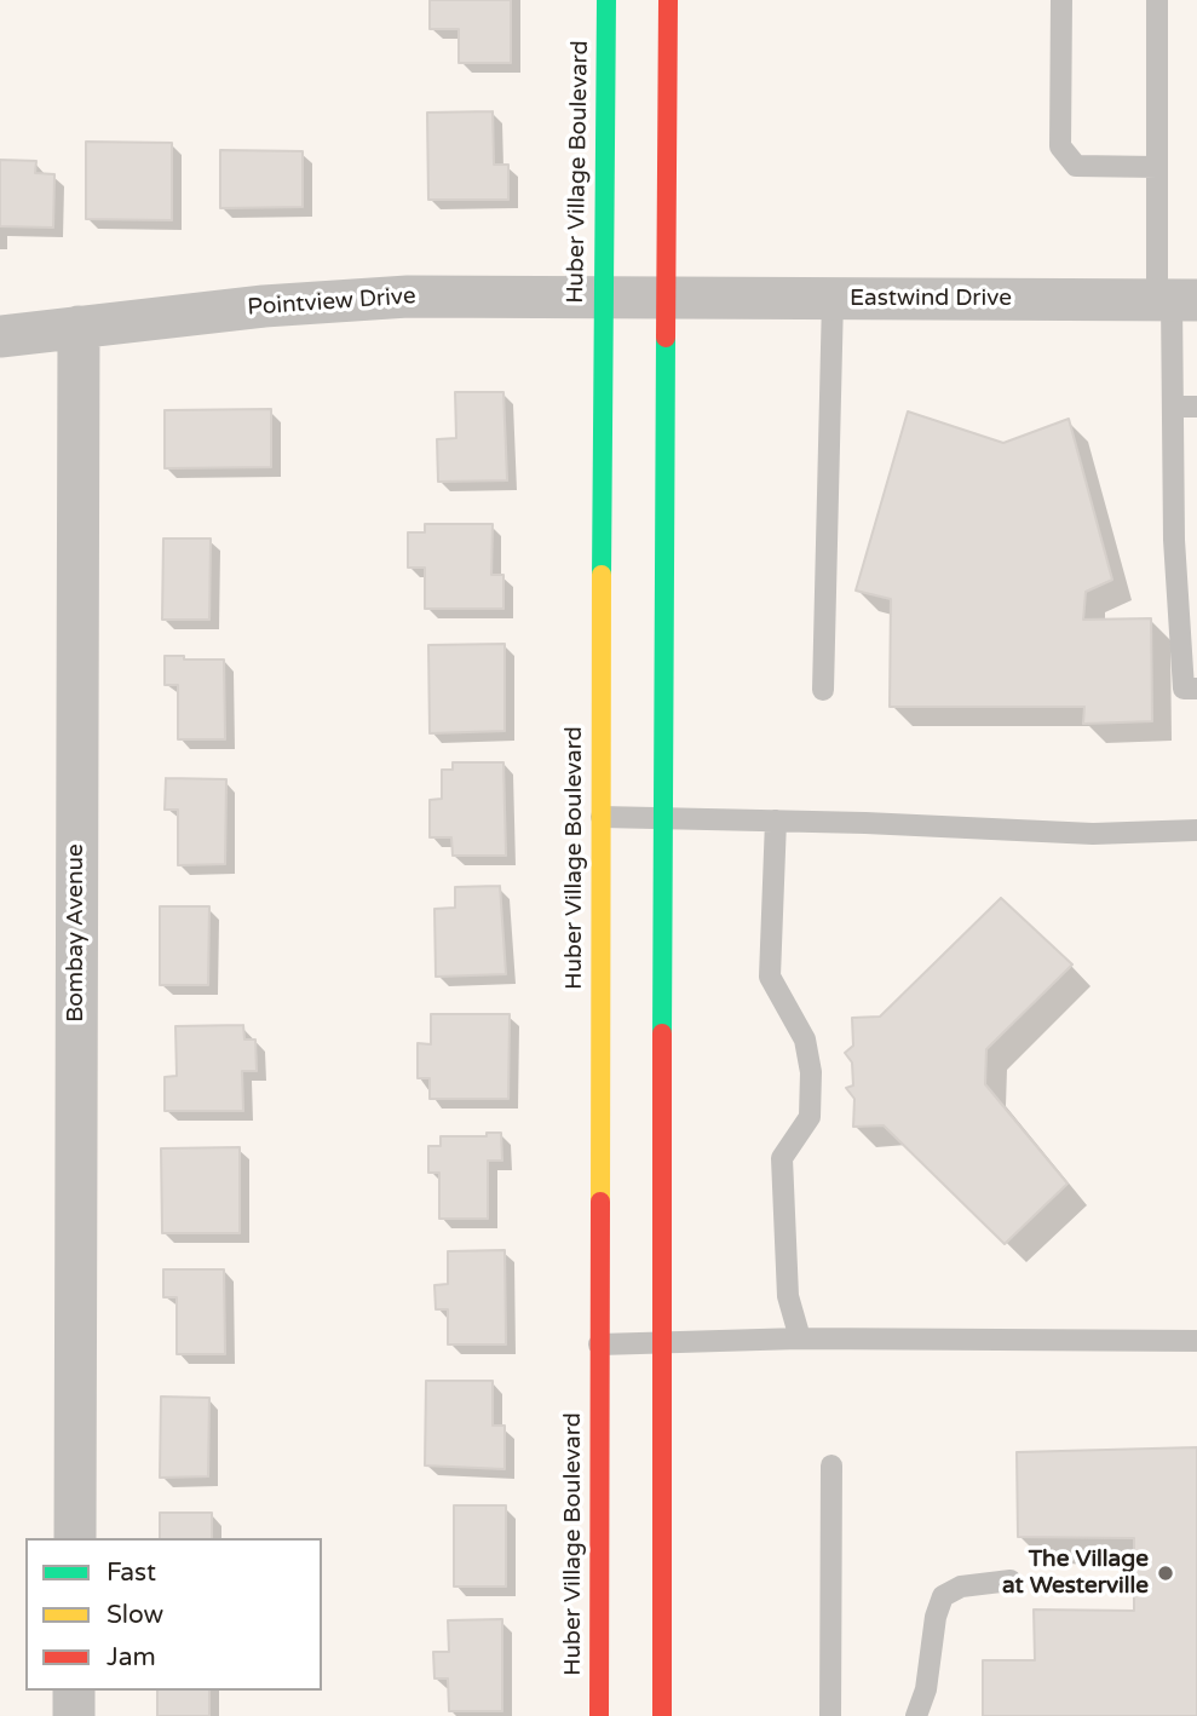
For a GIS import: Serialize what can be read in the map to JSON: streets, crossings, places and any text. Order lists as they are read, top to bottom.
{
  "streets": {
    "street": [
      "Huber Village Boulevard",
      "Eastwind Drive",
      "Pointview Drive",
      "Bombay Avenue"
    ]
  },
  "crossings": [
    ["Huber Village Boulevard", "Pointview Drive"],
    ["Eastwind Drive", "Pointview Drive"],
    ["Pointview Drive", "Bombay Avenue"]
  ],
  "places": ["The Village at Westerville"],
  "legend": ["Fast", "Slow", "Jam"]
}
